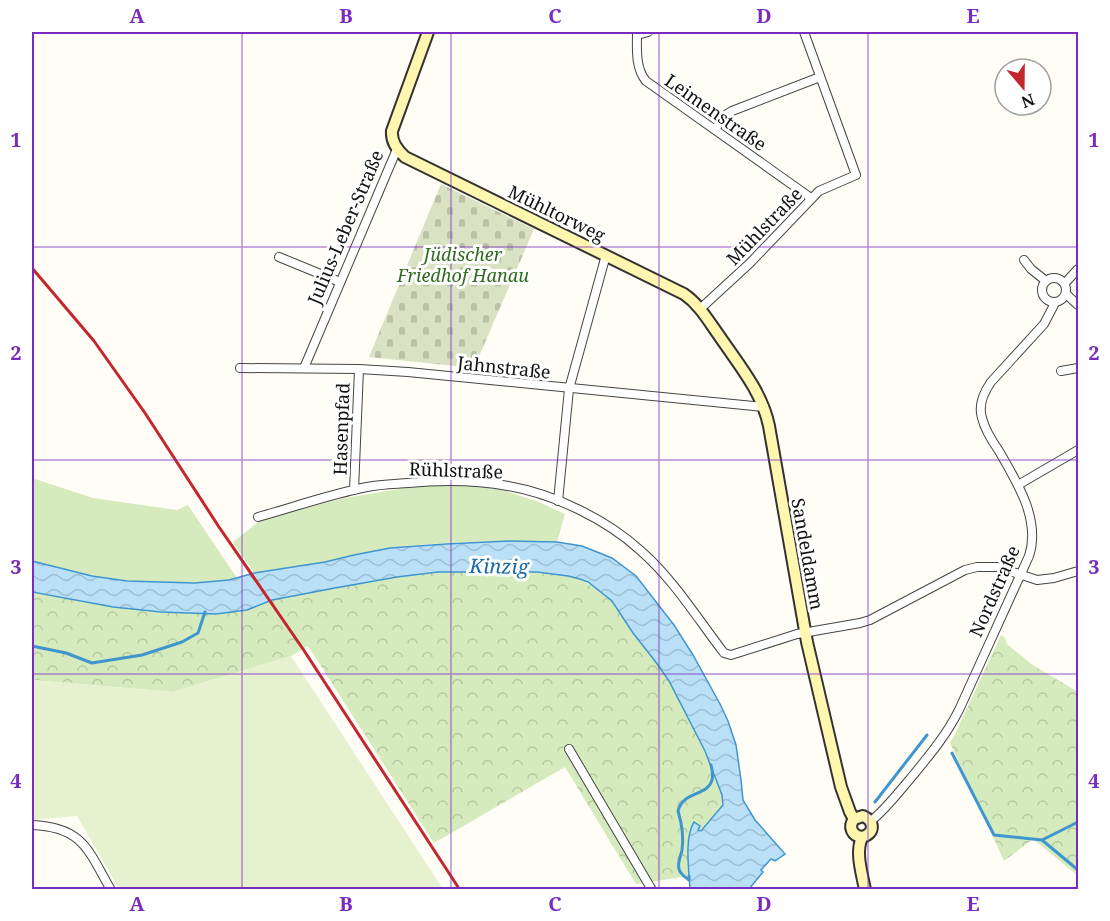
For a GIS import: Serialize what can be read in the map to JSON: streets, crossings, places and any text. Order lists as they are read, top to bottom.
{
  "streets": {
    "street": [
      "Leimenstraße",
      "Mühltorweg",
      "Mühlstraße",
      "Julius-Leber-Straße",
      "Jahnstraße",
      "Hasenpfad",
      "Rühlstraße",
      "Sandeldamm",
      "Nordstraße"
    ]
  },
  "crossings": [
    ["Leimenstraße", "Mühlstraße"],
    ["Mühltorweg", "Mühlstraße"],
    ["Mühltorweg", "Julius-Leber-Straße"],
    ["Mühltorweg", "Sandeldamm"],
    ["Mühlstraße", "Sandeldamm"],
    ["Julius-Leber-Straße", "Jahnstraße"],
    ["Jahnstraße", "Hasenpfad"],
    ["Jahnstraße", "Sandeldamm"],
    ["Hasenpfad", "Rühlstraße"],
    ["Rühlstraße", "Sandeldamm"],
    ["Sandeldamm", "Nordstraße"]
  ],
  "water": ["Kinzig"],
  "parks": ["Jüdischer Friedhof Hanau"],
  "north": "bottom",
  "grid": {
    "columns": [
      "A",
      "B",
      "C",
      "D",
      "E"
    ],
    "rows": [
      "1",
      "2",
      "3",
      "4"
    ]
  }
}
